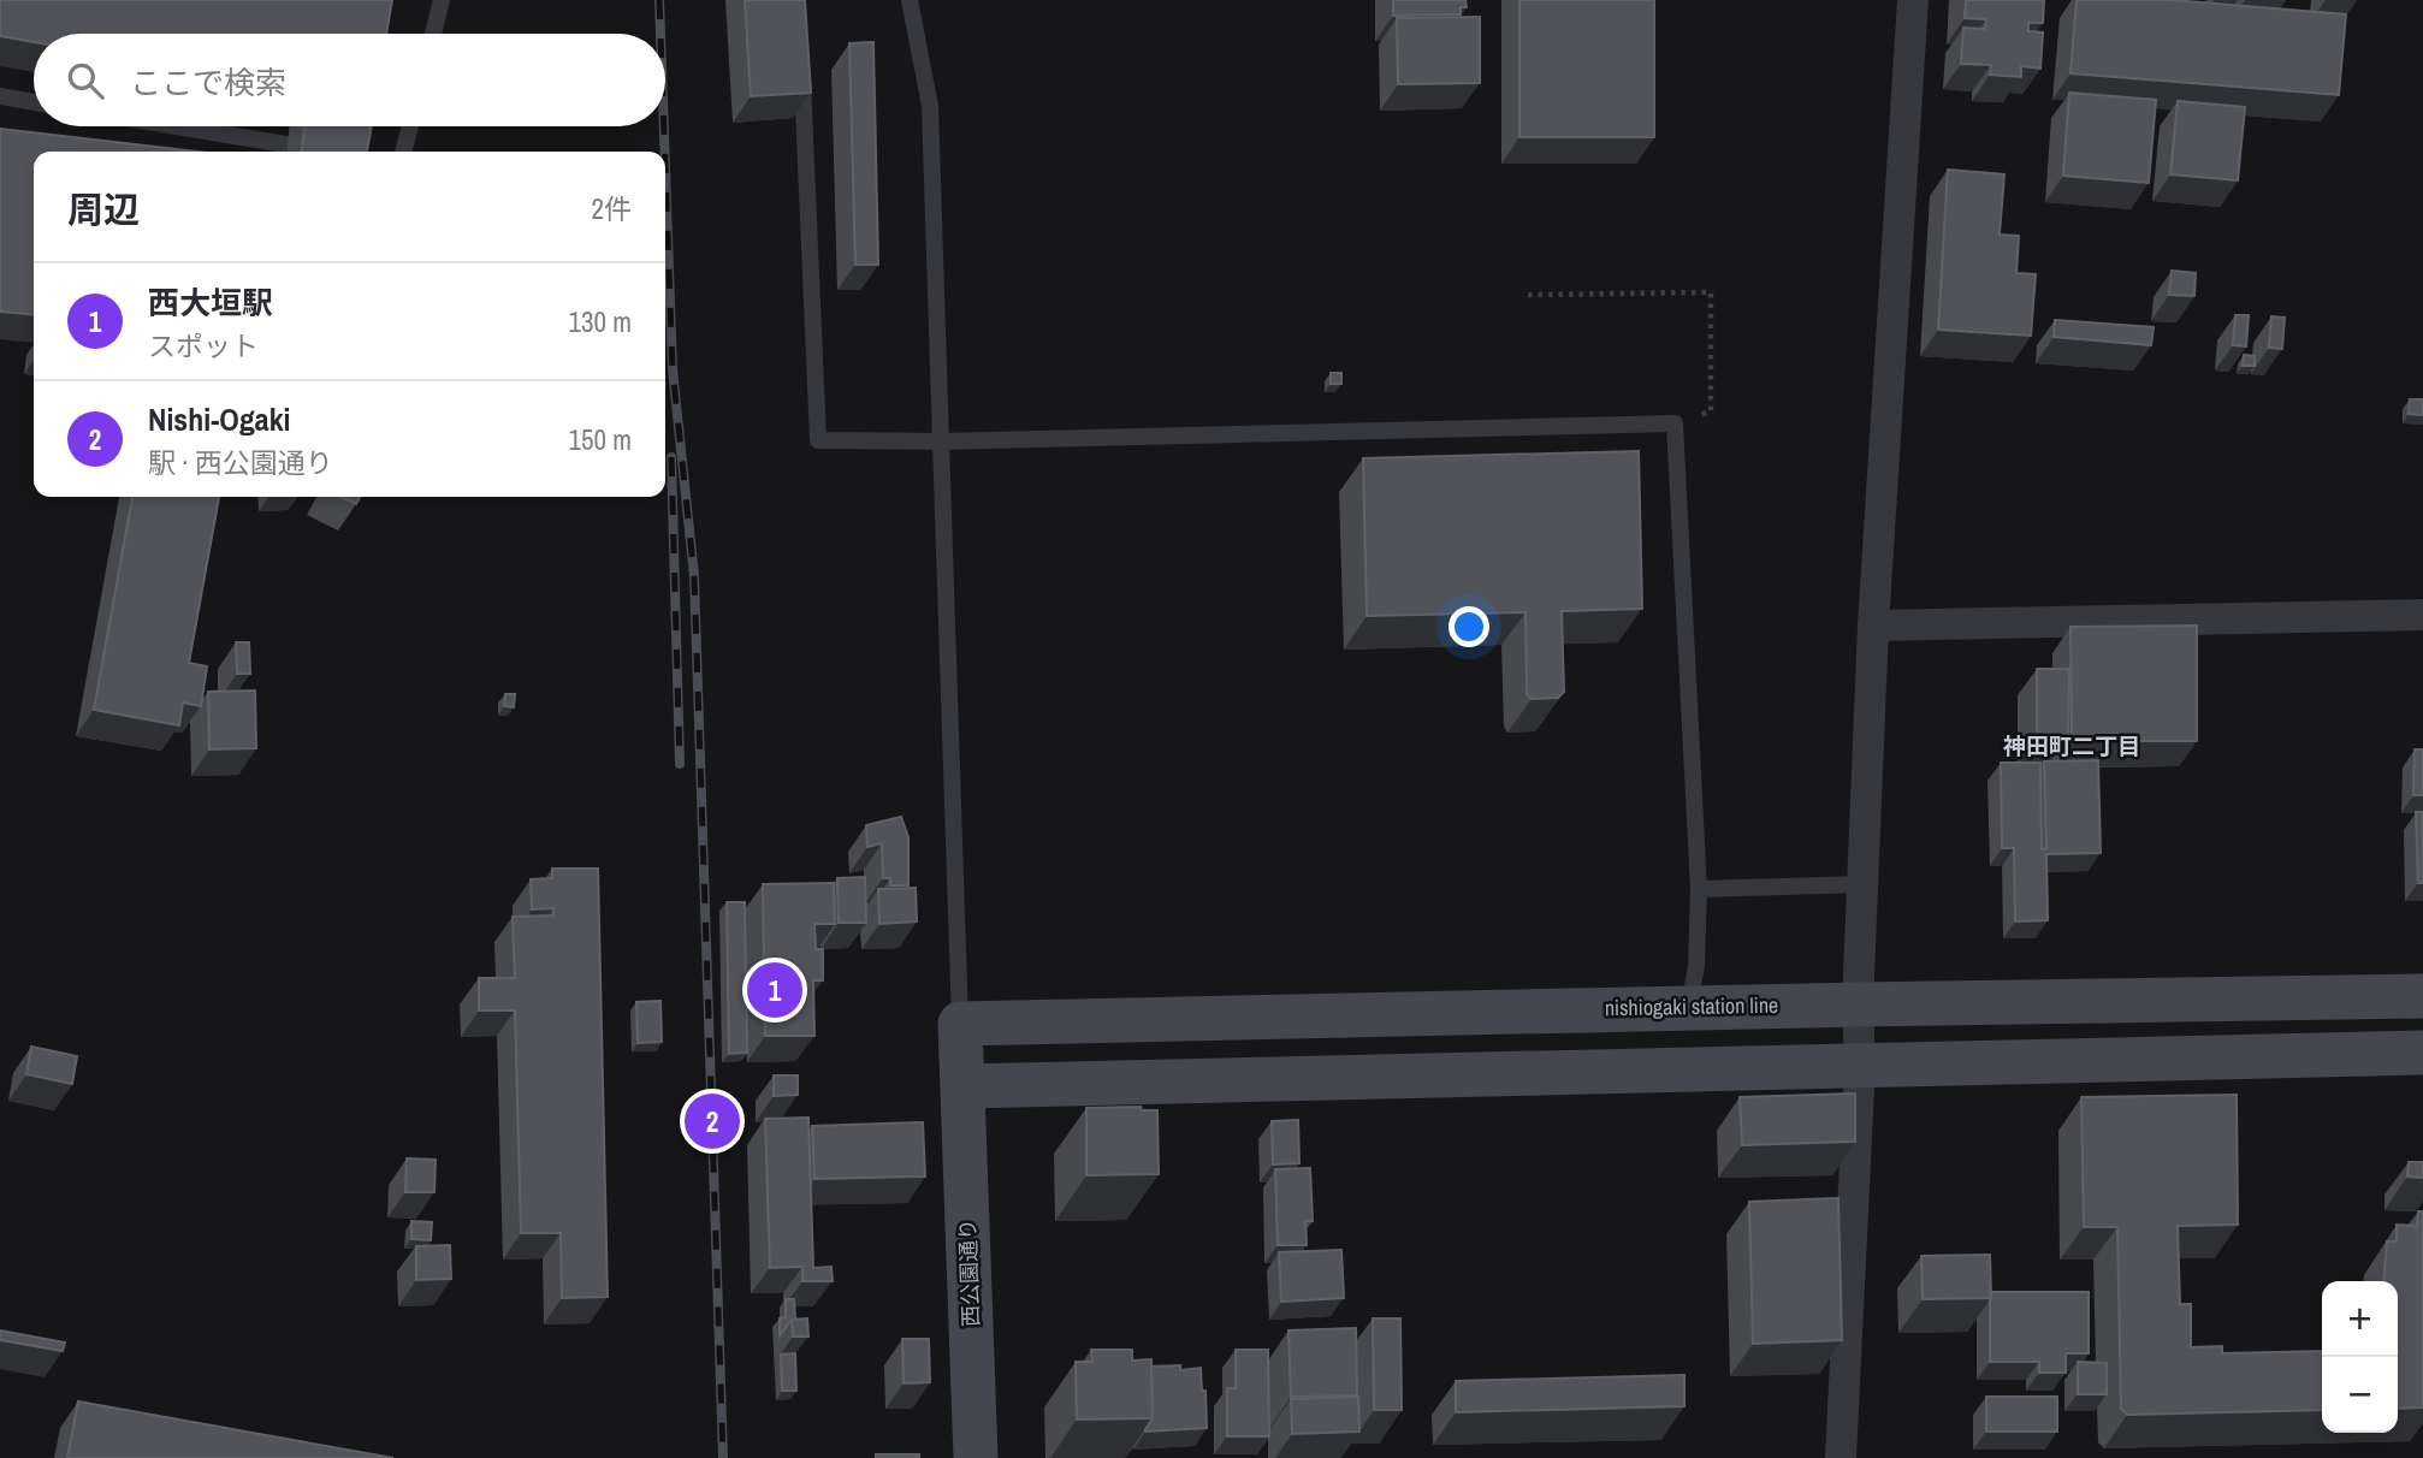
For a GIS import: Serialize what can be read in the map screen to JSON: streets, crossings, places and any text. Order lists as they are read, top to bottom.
{
  "streets": {
    "main road": ["nishiogaki station line", "西公園通り"]
  },
  "crossings": [
    ["nishiogaki station line", "西公園通り"]
  ],
  "districts": ["神田町二丁目"],
  "page": {
    "search": "ここで検索",
    "heading": ["周辺", "2件"],
    "list": [
      {
        "mark": "1",
        "name": "西大垣駅",
        "note": "スポット",
        "value": "130 m"
      },
      {
        "mark": "2",
        "name": "Nishi-Ogaki",
        "note": "駅 · 西公園通り",
        "value": "150 m"
      }
    ],
    "pins": ["1", "2"],
    "map_buttons": ["+", "−"]
  }
}
